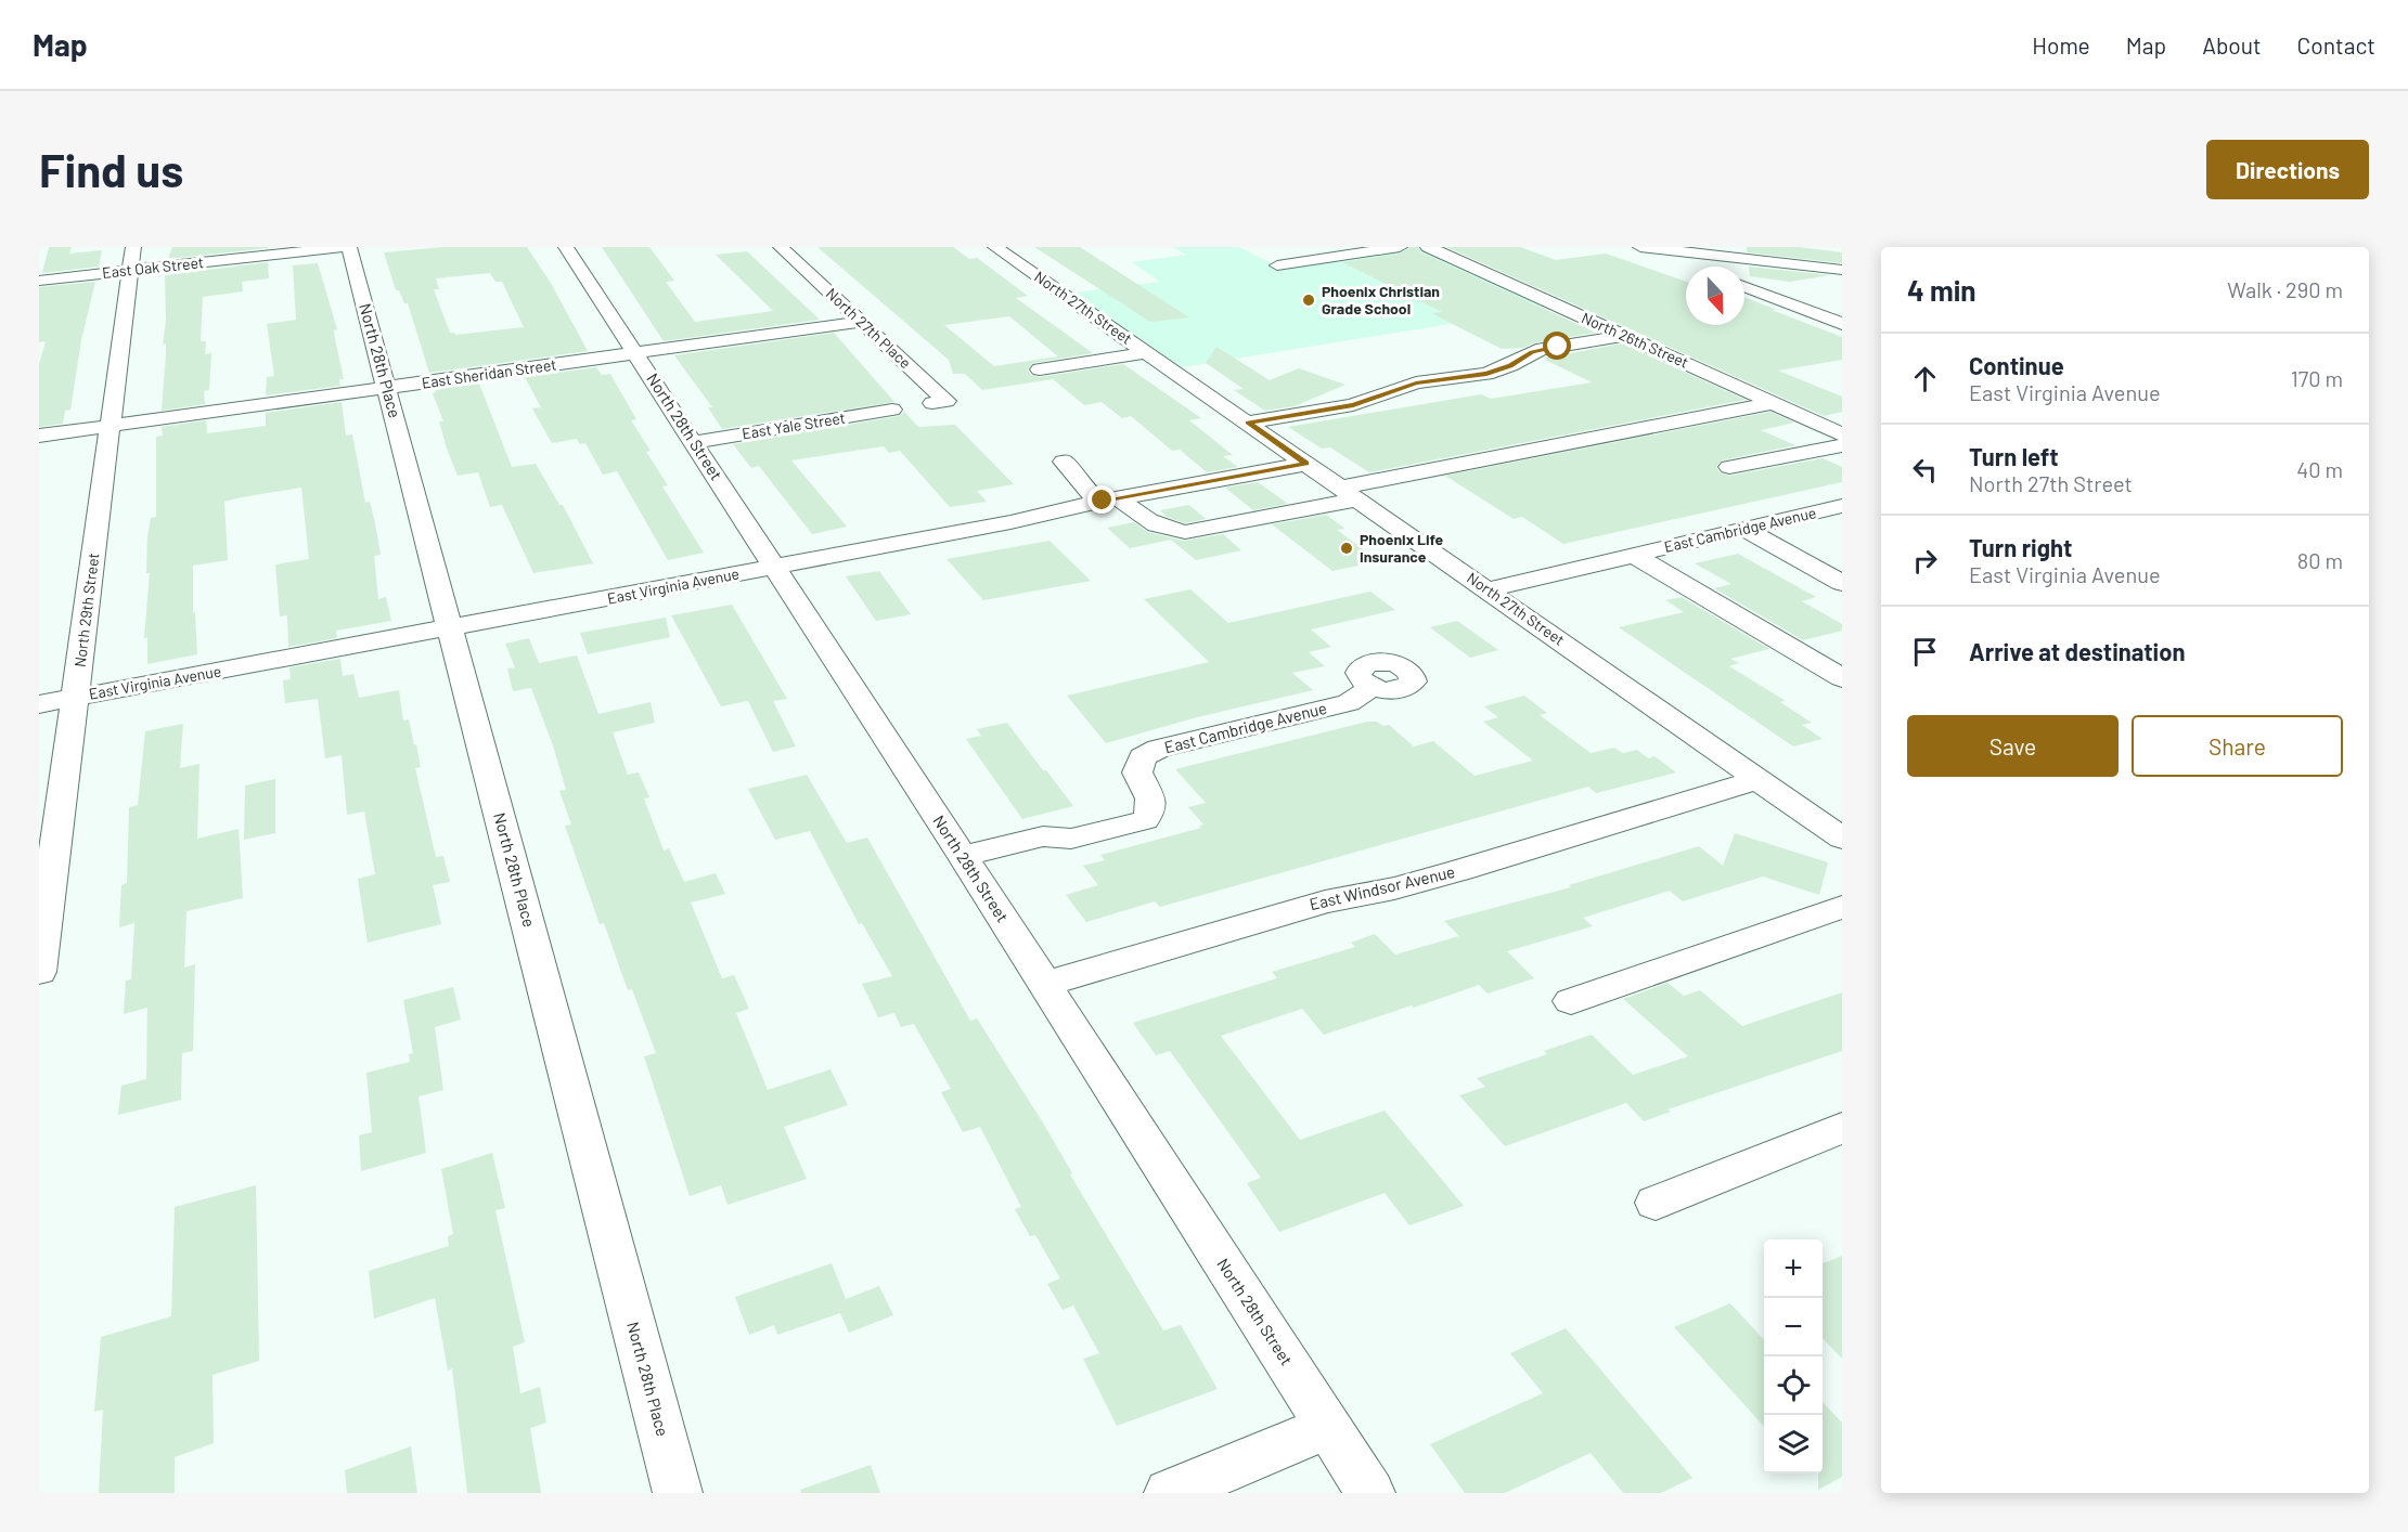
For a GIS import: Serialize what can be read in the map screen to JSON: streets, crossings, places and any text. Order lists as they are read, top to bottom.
{
  "streets": {
    "street": [
      "East Oak Street",
      "North 27th Street",
      "North 27th Place",
      "North 26th Street",
      "North 28th Place",
      "East Sheridan Street",
      "East Yale Street",
      "North 28th Street",
      "East Cambridge Avenue",
      "East Virginia Avenue",
      "North 29th Street",
      "East Windsor Avenue"
    ]
  },
  "crossings": [
    ["East Oak Street", "North 28th Place"],
    ["East Oak Street", "North 29th Street"],
    ["North 27th Street", "East Cambridge Avenue"],
    ["North 27th Street", "East Virginia Avenue"],
    ["North 27th Street", "East Windsor Avenue"],
    ["North 27th Place", "East Sheridan Street"],
    ["North 28th Place", "East Sheridan Street"],
    ["North 28th Place", "East Virginia Avenue"],
    ["East Sheridan Street", "North 28th Street"],
    ["East Sheridan Street", "North 29th Street"],
    ["East Yale Street", "North 28th Street"],
    ["North 28th Street", "East Cambridge Avenue"],
    ["North 28th Street", "East Virginia Avenue"],
    ["North 28th Street", "East Windsor Avenue"],
    ["East Virginia Avenue", "North 29th Street"]
  ],
  "places": ["Phoenix Christian Grade School", "Phoenix Life Insurance"],
  "north": "bottom",
  "page": {
    "header": "Map",
    "nav": [
      "Home",
      "Map",
      "About",
      "Contact"
    ],
    "buttons": [
      "Directions",
      ["Save", "Share"]
    ],
    "title": "Find us",
    "heading": ["4 min", "Walk · 290 m"],
    "list": [
      ["Continue", "East Virginia Avenue", "170 m"],
      ["Turn left", "North 27th Street", "40 m"],
      ["Turn right", "East Virginia Avenue", "80 m"],
      "Arrive at destination"
    ],
    "map_buttons": ["+", "−"]
  }
}
